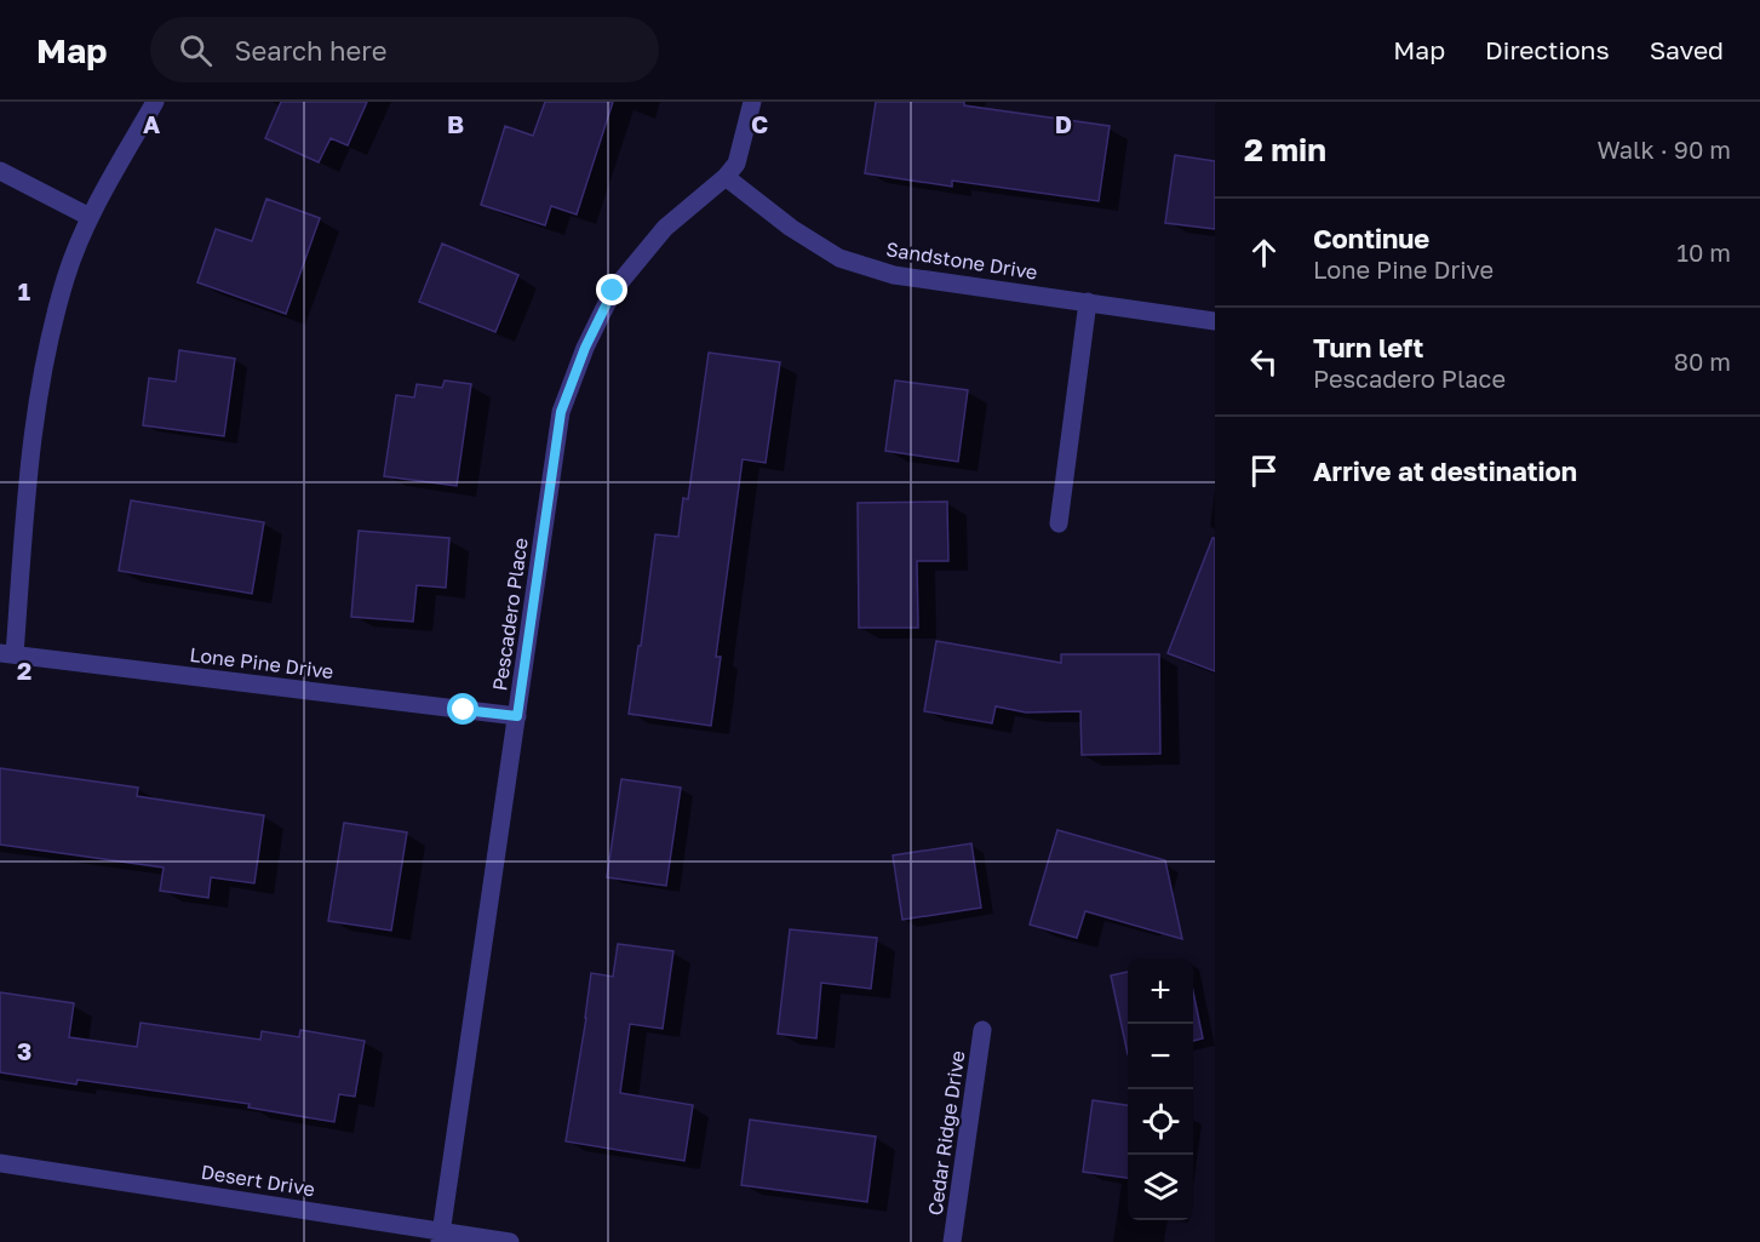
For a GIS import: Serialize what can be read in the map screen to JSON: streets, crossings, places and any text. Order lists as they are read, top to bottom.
{
  "streets": {
    "street": [
      "Sandstone Drive",
      "Pescadero Place",
      "Lone Pine Drive",
      "Cedar Ridge Drive",
      "Desert Drive"
    ]
  },
  "crossings": [
    ["Sandstone Drive", "Pescadero Place"],
    ["Pescadero Place", "Lone Pine Drive"],
    ["Pescadero Place", "Desert Drive"]
  ],
  "page": {
    "header": "Map",
    "search": "Search here",
    "nav": ["Map", "Directions", "Saved"],
    "heading": ["2 min", "Walk · 90 m"],
    "list": [
      ["Continue", "Lone Pine Drive", "10 m"],
      ["Turn left", "Pescadero Place", "80 m"],
      "Arrive at destination"
    ],
    "map_buttons": ["+", "−"]
  },
  "grid": {
    "columns": [
      "A",
      "B",
      "C",
      "D"
    ],
    "rows": ["1", "2", "3"]
  }
}
